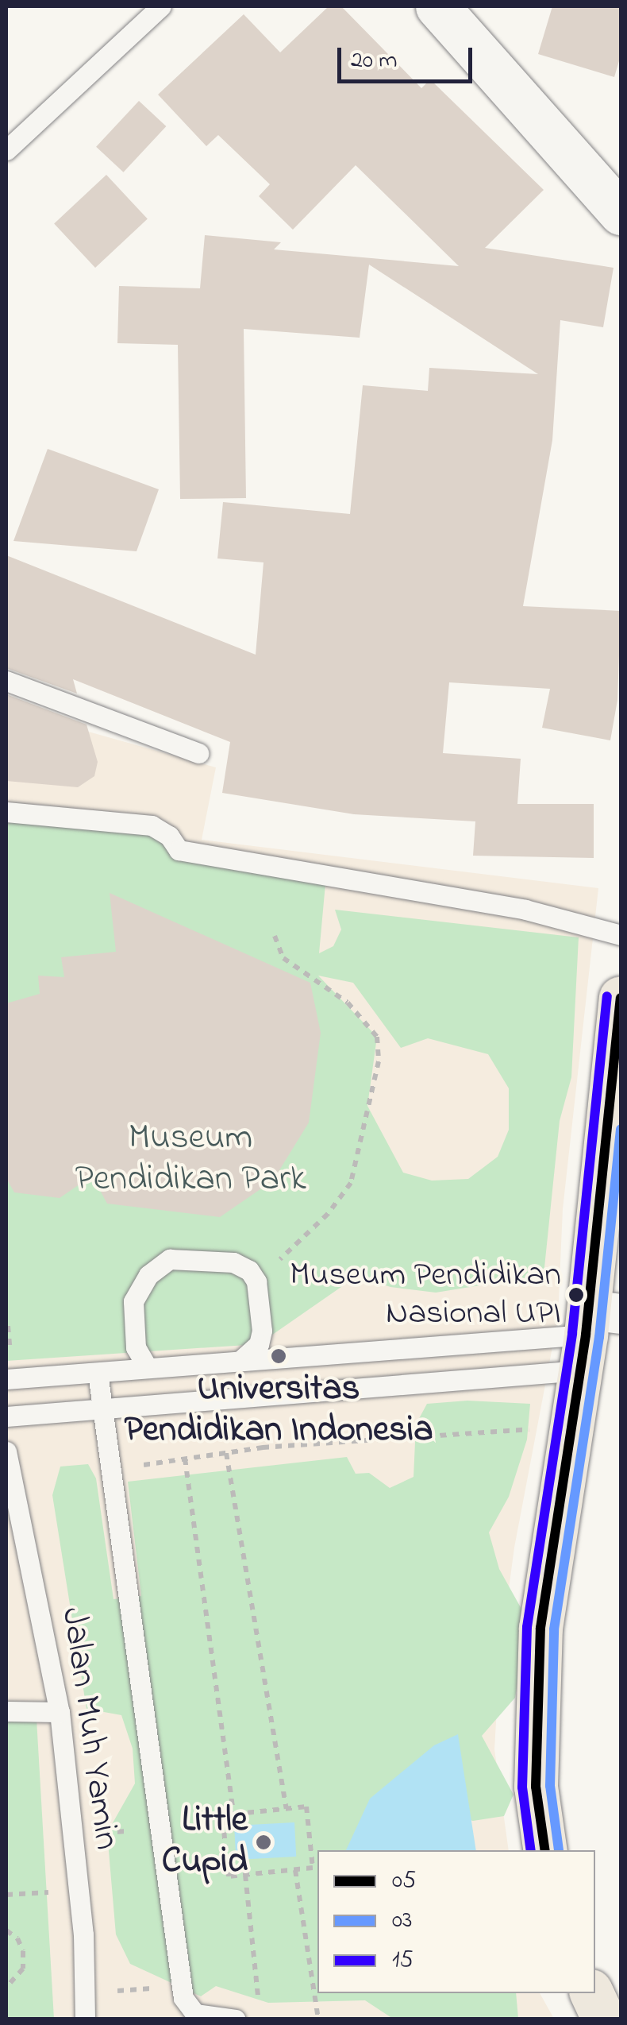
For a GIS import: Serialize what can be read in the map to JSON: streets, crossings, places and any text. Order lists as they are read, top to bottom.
{
  "streets": {
    "lane": ["Jalan Muh Yamin"]
  },
  "parks": ["Museum Pendidikan Park"],
  "places": ["Museum Pendidikan Nasional UPI", "Universitas Pendidikan Indonesia", "Little Cupid"],
  "lines": ["transit line 15", "transit line 05", "transit line 03"],
  "legend": ["05", "03", "15"],
  "scale_bar": "20 m"
}
